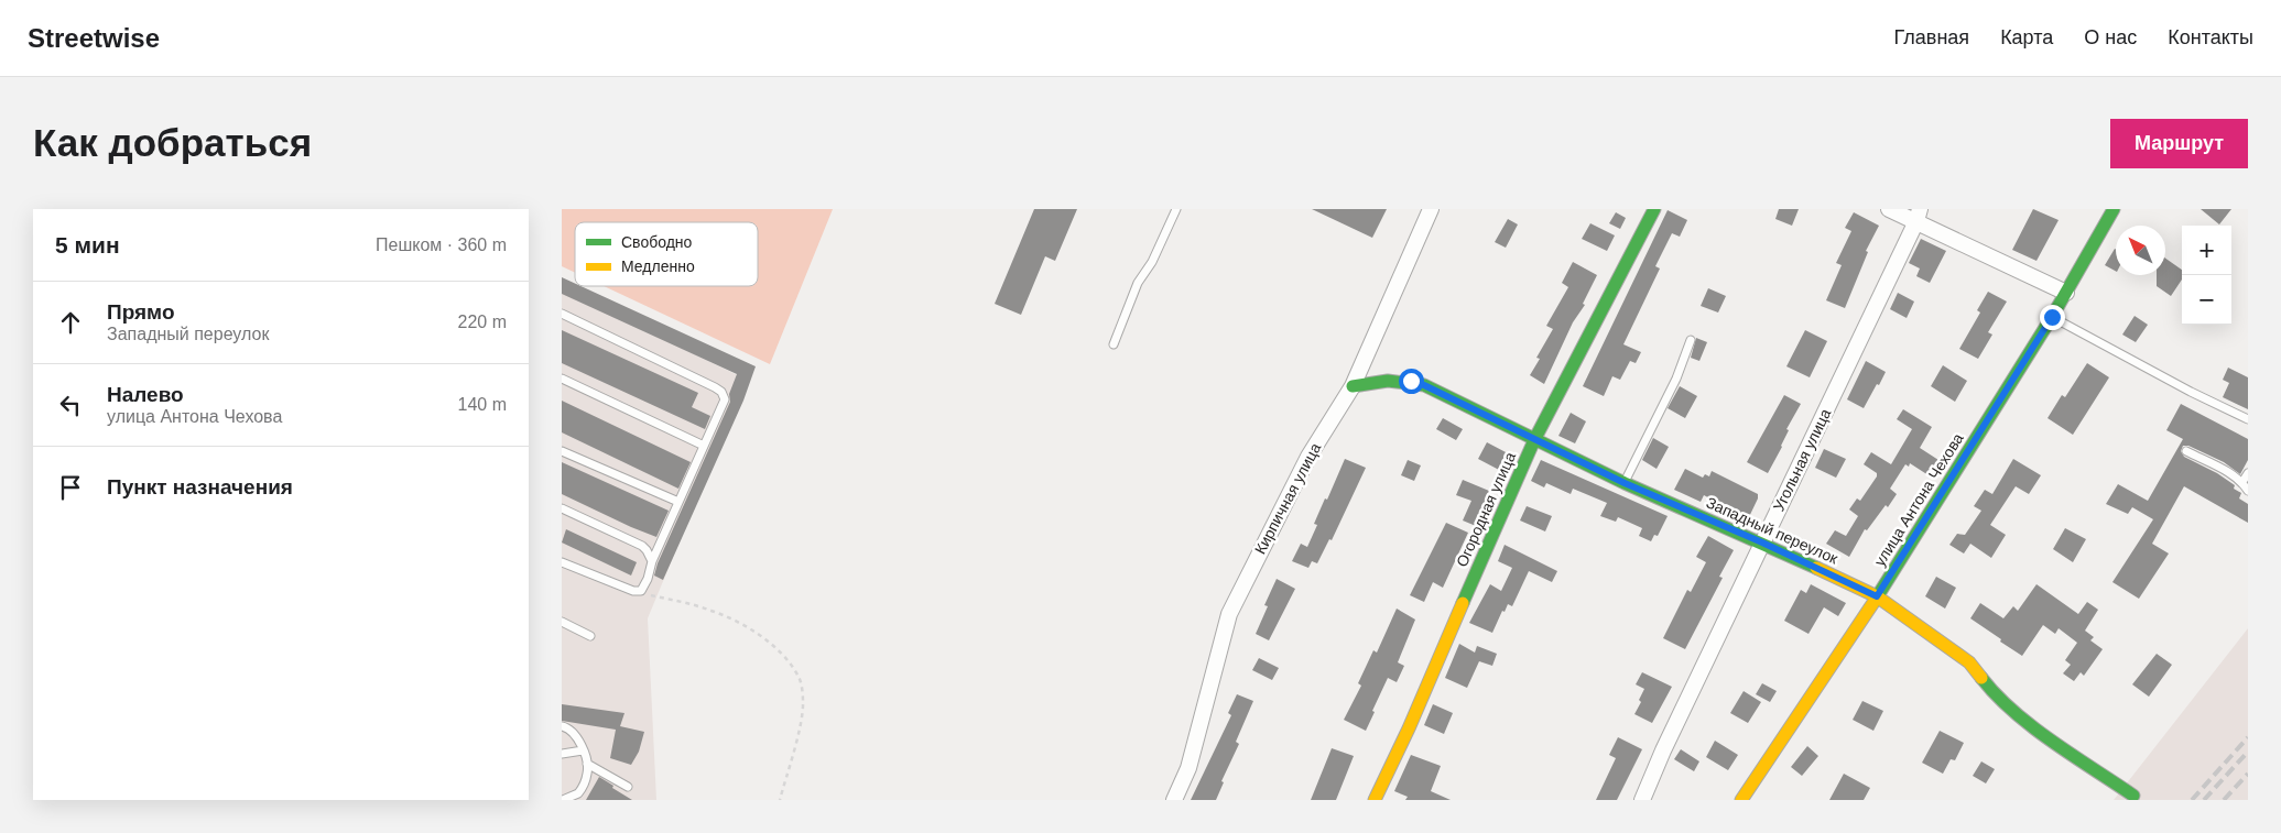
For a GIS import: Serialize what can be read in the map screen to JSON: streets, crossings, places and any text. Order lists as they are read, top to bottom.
{
  "streets": {
    "street": [
      "Угольная улица",
      "Кирпичная улица",
      "улица Антона Чехова",
      "Огородная улица",
      "Западный переулок"
    ]
  },
  "crossings": [
    ["Угольная улица", "Западный переулок"],
    ["Кирпичная улица", "Западный переулок"],
    ["улица Антона Чехова", "Западный переулок"],
    ["Огородная улица", "Западный переулок"]
  ],
  "legend": ["Свободно", "Медленно"],
  "north": "top left",
  "page": {
    "header": "Streetwise",
    "nav": [
      "Главная",
      "Карта",
      "О нас",
      "Контакты"
    ],
    "buttons": "Маршрут",
    "title": "Как добраться",
    "heading": ["5 мин", "Пешком · 360 m"],
    "map_buttons": ["+", "−"],
    "list": [
      ["Прямо", "Западный переулок", "220 m"],
      ["Налево", "улица Антона Чехова", "140 m"],
      "Пункт назначения"
    ]
  }
}
